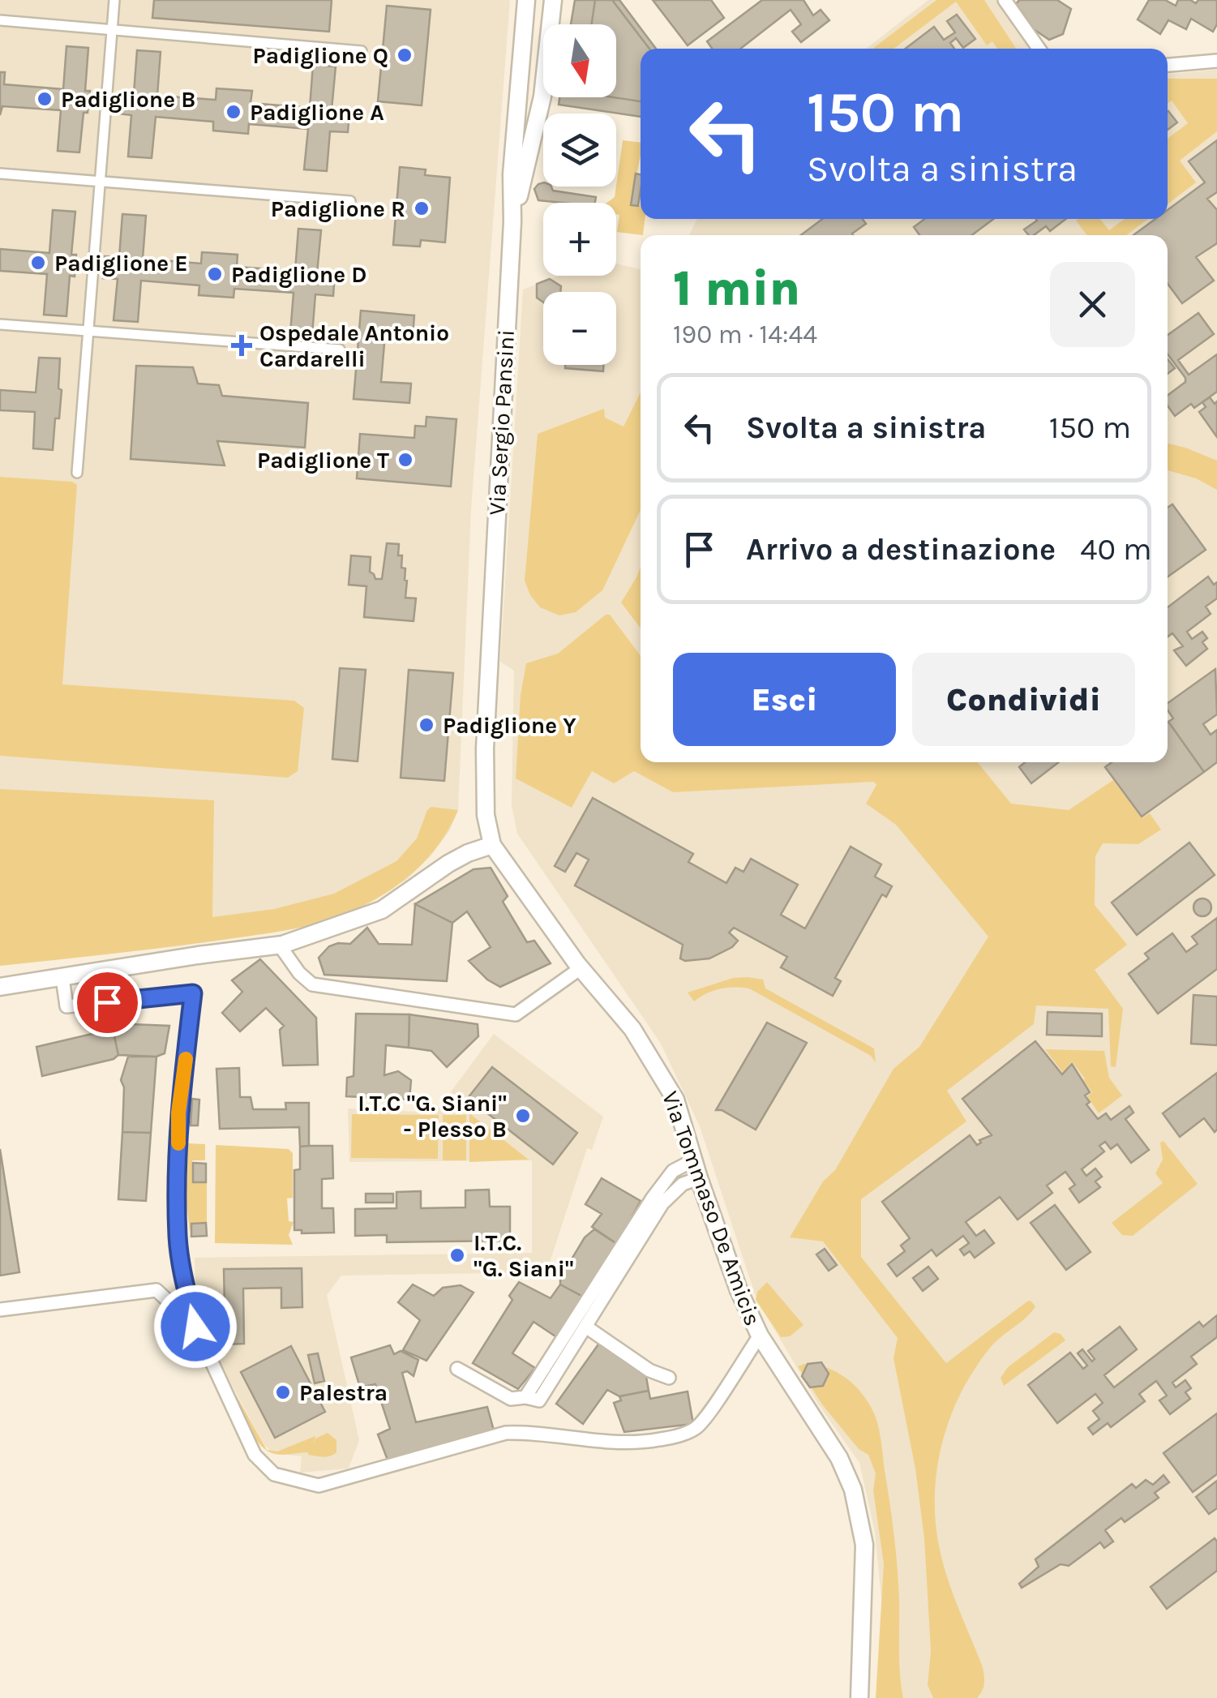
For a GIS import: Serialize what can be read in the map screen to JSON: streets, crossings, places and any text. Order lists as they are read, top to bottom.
{
  "streets": {
    "main road": ["Via Sergio Pansini", "Via Tommaso De Amicis"]
  },
  "crossings": [
    ["Via Sergio Pansini", "Via Tommaso De Amicis"]
  ],
  "places": {
    "other": [
      "Padiglione Q",
      "Padiglione B",
      "Padiglione A",
      "Padiglione R",
      "Padiglione E",
      "Padiglione D",
      "Padiglione T",
      "Padiglione Y",
      "I.T.C \"G. Siani\" - Plesso B",
      "I.T.C. \"G. Siani\"",
      "Palestra"
    ],
    "health": ["Ospedale Antonio Cardarelli"]
  },
  "north": "bottom",
  "page": {
    "map_buttons": ["+", "−"],
    "turn": ["150 m", "Svolta a sinistra"],
    "heading": ["1 min", "190 m · 14:44"],
    "list": [
      {
        "name": "Svolta a sinistra",
        "value": "150 m"
      },
      {
        "name": "Arrivo a destinazione",
        "value": "40 m"
      }
    ],
    "buttons": ["Esci", "Condividi"]
  }
}
